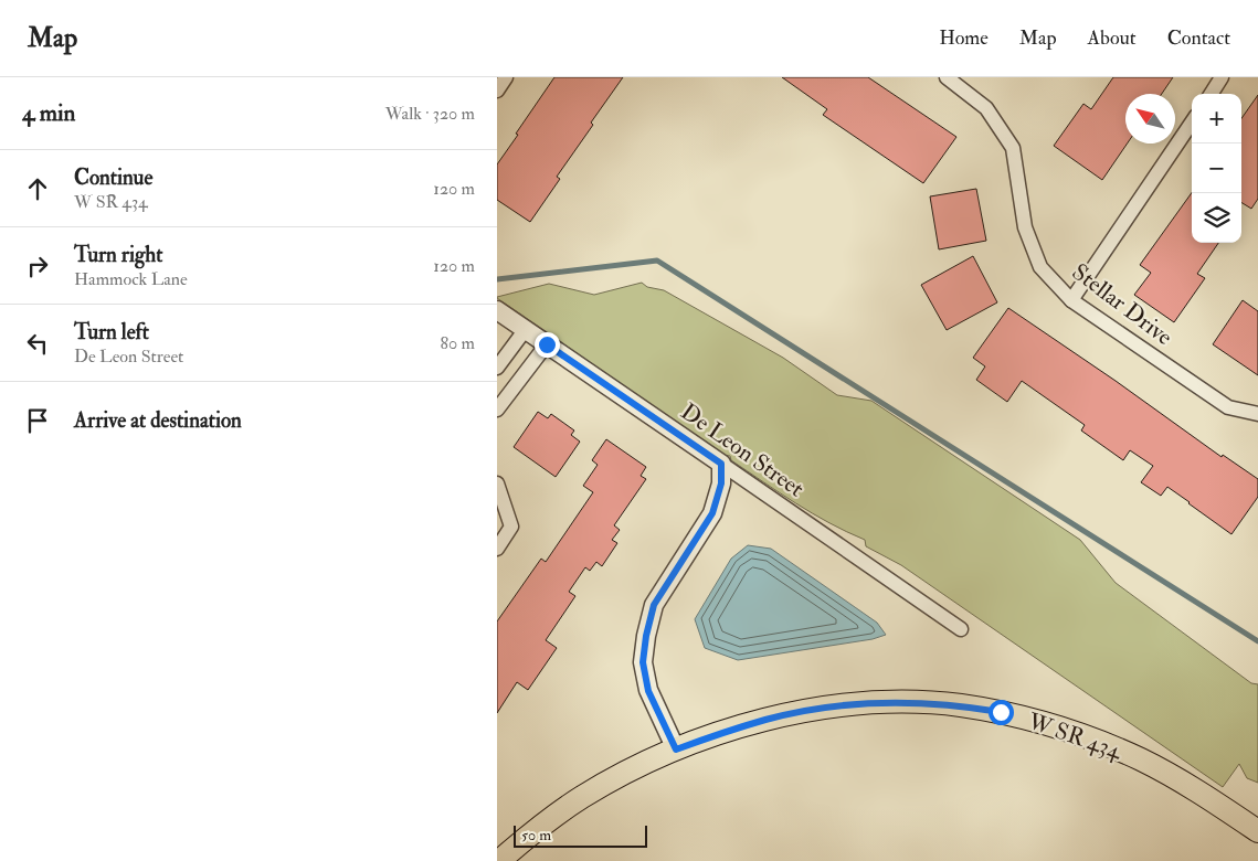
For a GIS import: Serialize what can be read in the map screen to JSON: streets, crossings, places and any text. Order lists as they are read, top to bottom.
{
  "streets": {
    "main road": ["W SR 434"],
    "street": ["Stellar Drive", "De Leon Street"]
  },
  "scale_bar": "50 m",
  "north": "top left",
  "page": {
    "header": "Map",
    "nav": [
      "Home",
      "Map",
      "About",
      "Contact"
    ],
    "heading": ["4 min", "Walk · 320 m"],
    "map_buttons": ["+", "−"],
    "list": [
      ["Continue", "W SR 434", "120 m"],
      ["Turn right", "Hammock Lane", "120 m"],
      ["Turn left", "De Leon Street", "80 m"],
      "Arrive at destination"
    ],
    "scale": "50 m"
  }
}
